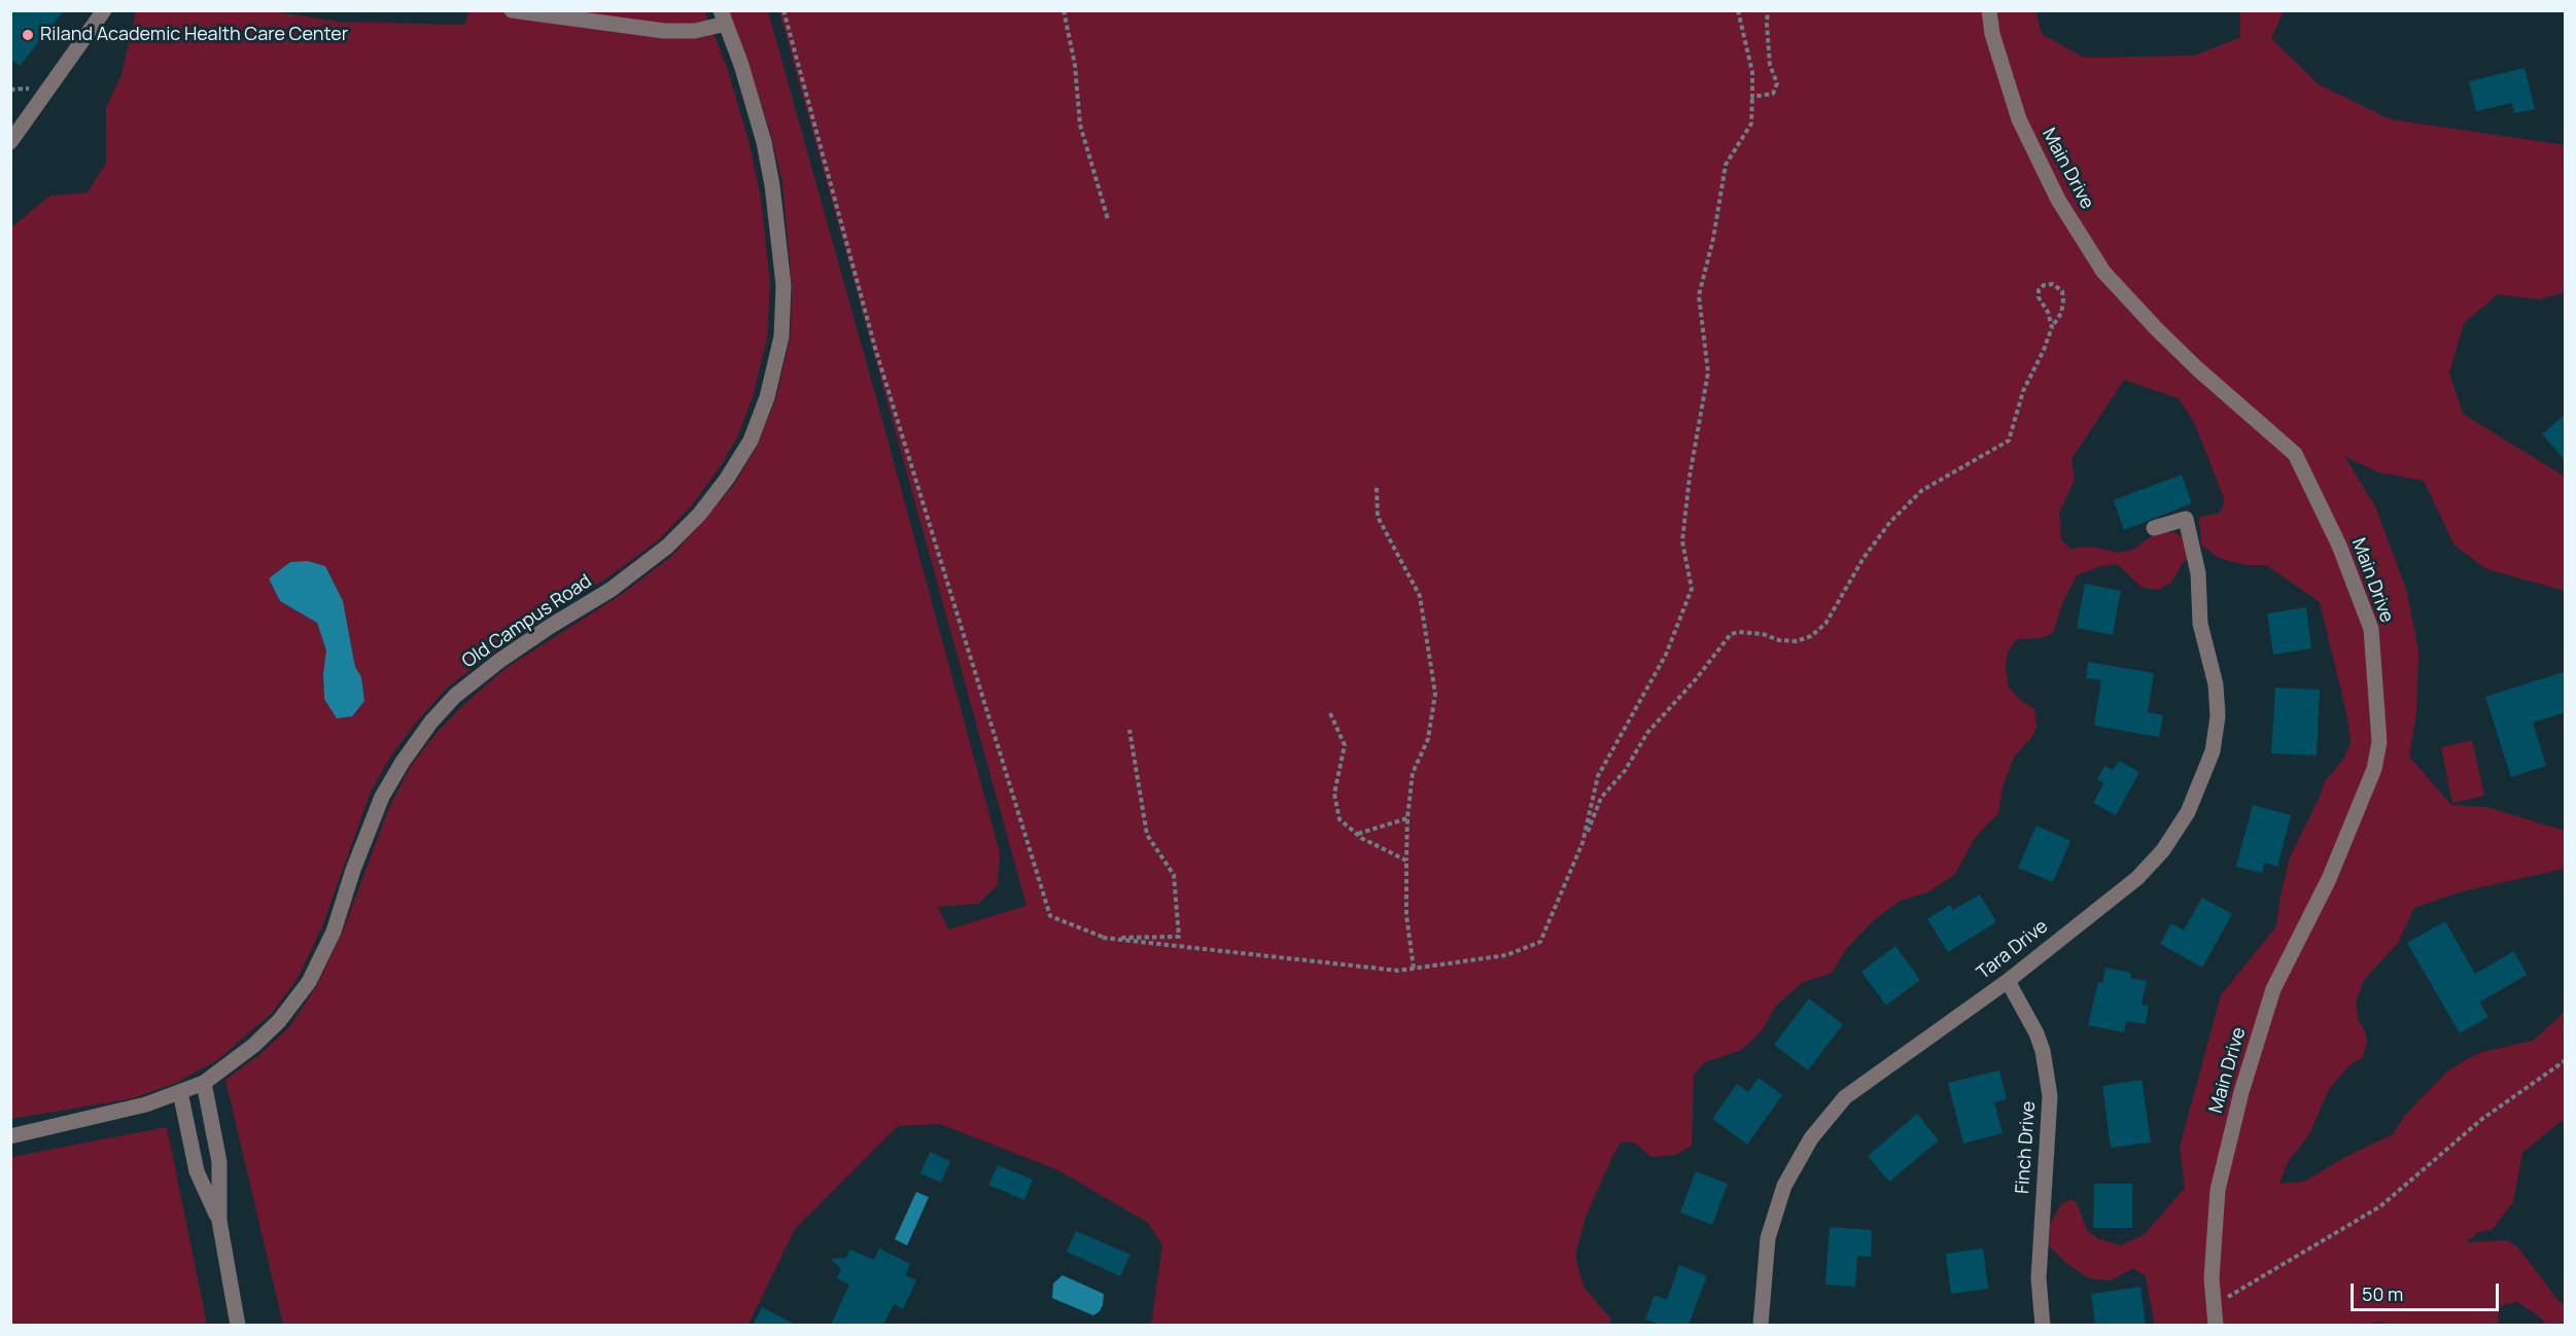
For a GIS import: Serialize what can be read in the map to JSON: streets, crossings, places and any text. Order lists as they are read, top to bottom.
{
  "streets": {
    "street": [
      "Main Drive",
      "Old Campus Road",
      "Tara Drive",
      "Finch Drive"
    ]
  },
  "crossings": [
    ["Tara Drive", "Finch Drive"]
  ],
  "places": ["Riland Academic Health Care Center"],
  "scale_bar": "50 m"
}
